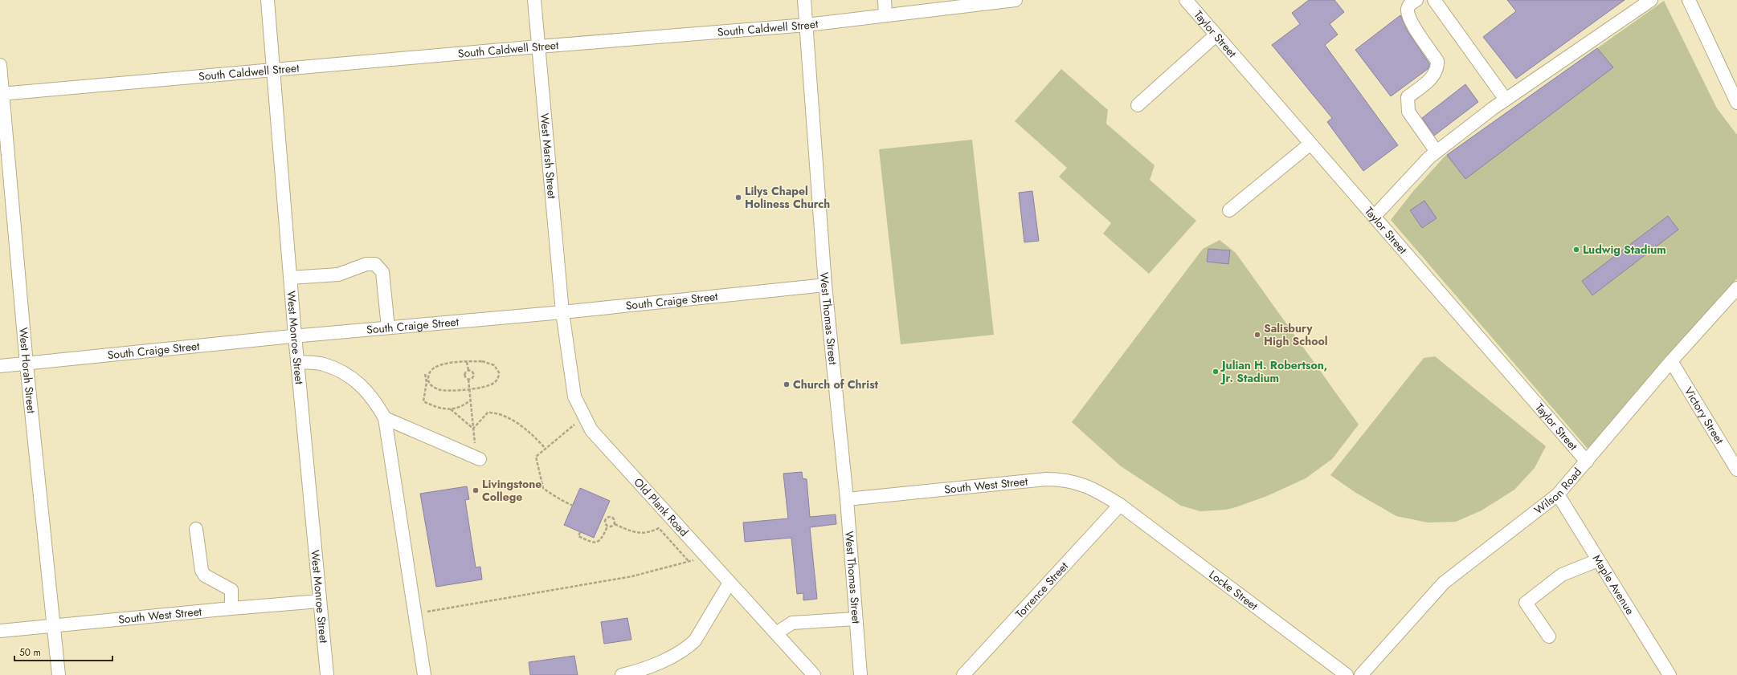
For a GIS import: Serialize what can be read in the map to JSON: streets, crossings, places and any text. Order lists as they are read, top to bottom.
{
  "streets": {
    "street": [
      "South Caldwell Street",
      "Taylor Street",
      "West Marsh Street",
      "South Craige Street",
      "West Thomas Street",
      "West Monroe Street",
      "West Horah Street",
      "Victory Street",
      "South West Street",
      "Wilson Road",
      "Old Plank Road",
      "Maple Avenue",
      "Torrence Street",
      "Locke Street"
    ]
  },
  "crossings": [
    ["South Caldwell Street", "West Marsh Street"],
    ["South Caldwell Street", "West Thomas Street"],
    ["South Caldwell Street", "West Monroe Street"],
    ["South Caldwell Street", "West Horah Street"],
    ["Taylor Street", "Wilson Road"],
    ["West Marsh Street", "South Craige Street"],
    ["West Marsh Street", "Old Plank Road"],
    ["South Craige Street", "West Thomas Street"],
    ["South Craige Street", "West Monroe Street"],
    ["South Craige Street", "West Horah Street"],
    ["South Craige Street", "Old Plank Road"],
    ["West Thomas Street", "South West Street"],
    ["West Monroe Street", "South West Street"],
    ["West Horah Street", "South West Street"],
    ["Victory Street", "Wilson Road"],
    ["South West Street", "Torrence Street"],
    ["South West Street", "Locke Street"],
    ["Wilson Road", "Maple Avenue"],
    ["Torrence Street", "Locke Street"]
  ],
  "places": [
    "Lilys Chapel Holiness Church",
    "Ludwig Stadium",
    "Salisbury High School",
    "Julian H. Robertson, Jr. Stadium",
    "Church of Christ",
    "Livingstone College"
  ],
  "scale_bar": "50 m"
}
